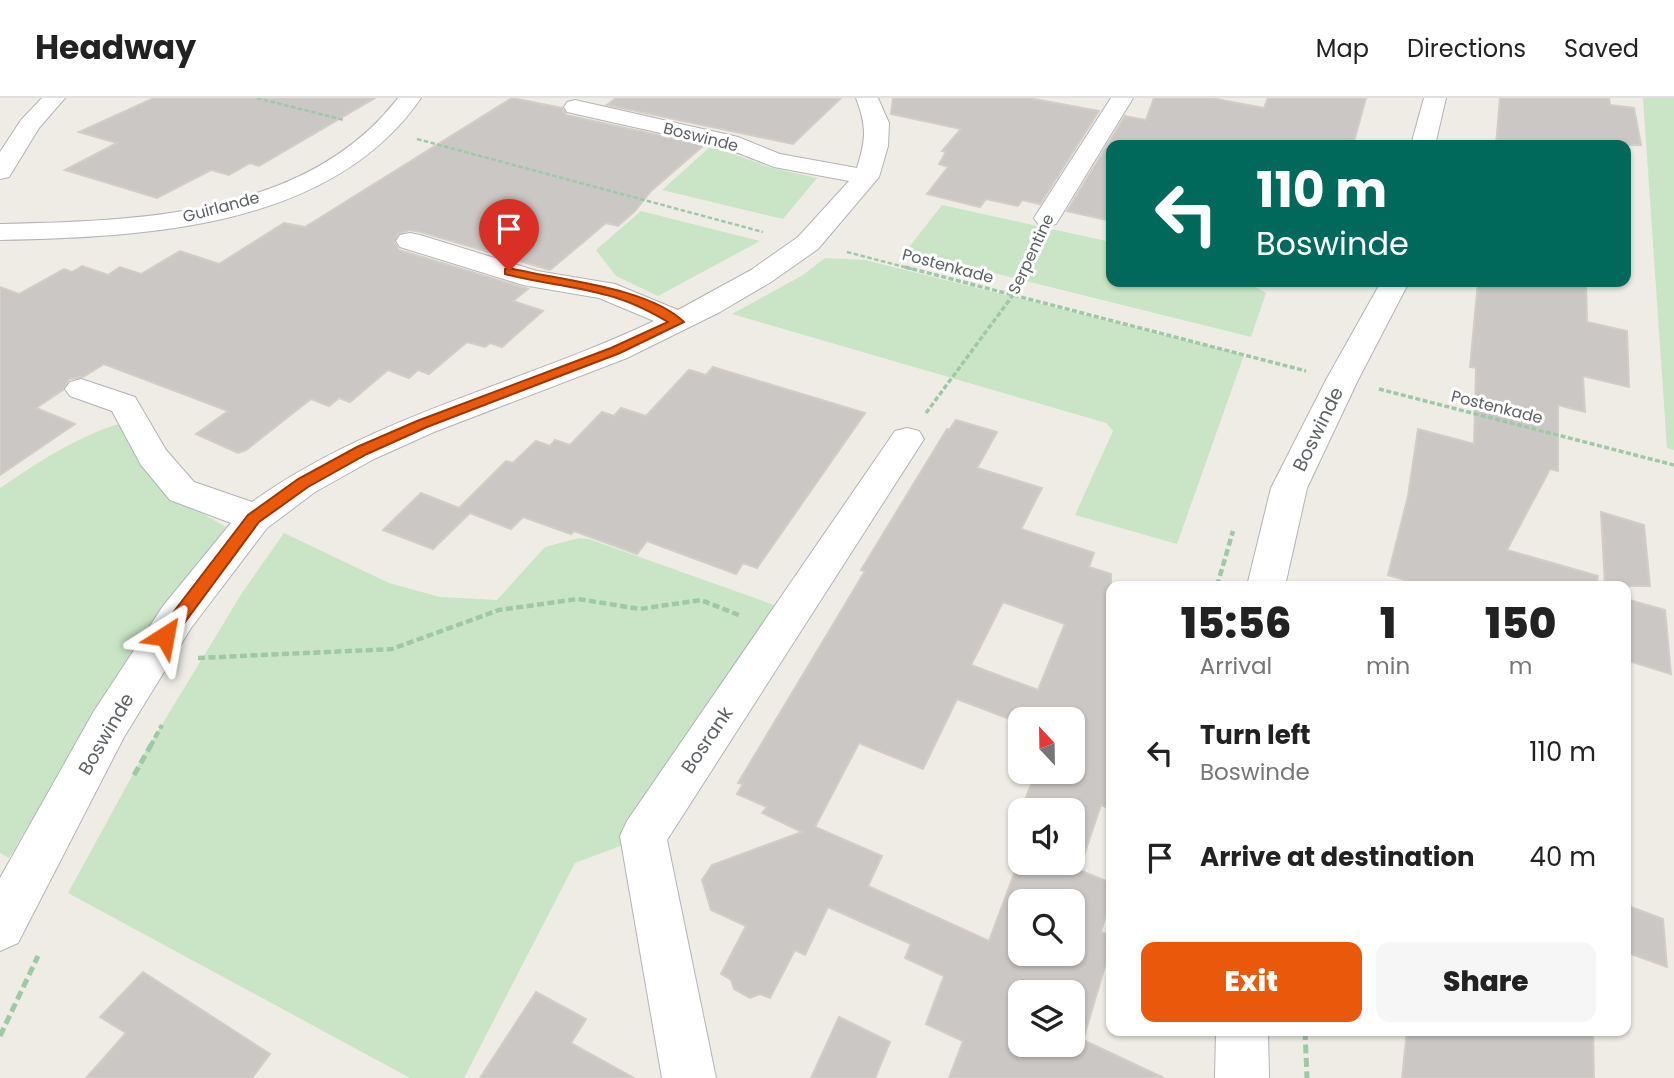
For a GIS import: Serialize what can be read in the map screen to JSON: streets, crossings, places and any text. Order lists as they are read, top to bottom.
{
  "streets": {
    "street": [
      "Boswinde",
      "Guirlande",
      "Serpentine",
      "Bosrank"
    ],
    "path": ["Postenkade"]
  },
  "crossings": [
    ["Boswinde", "Postenkade"],
    ["Guirlande", "Postenkade"],
    ["Serpentine", "Postenkade"],
    ["Serpentine", "Bosrank"]
  ],
  "north": "top",
  "page": {
    "header": "Headway",
    "nav": ["Map", "Directions", "Saved"],
    "turn": ["110 m", "Boswinde"],
    "eta": [
      "15:56",
      "Arrival",
      "1",
      "min",
      "150",
      "m"
    ],
    "list": [
      {
        "name": "Turn left",
        "note": "Boswinde",
        "value": "110 m"
      },
      {
        "name": "Arrive at destination",
        "value": "40 m"
      }
    ],
    "buttons": ["Exit", "Share"]
  }
}
